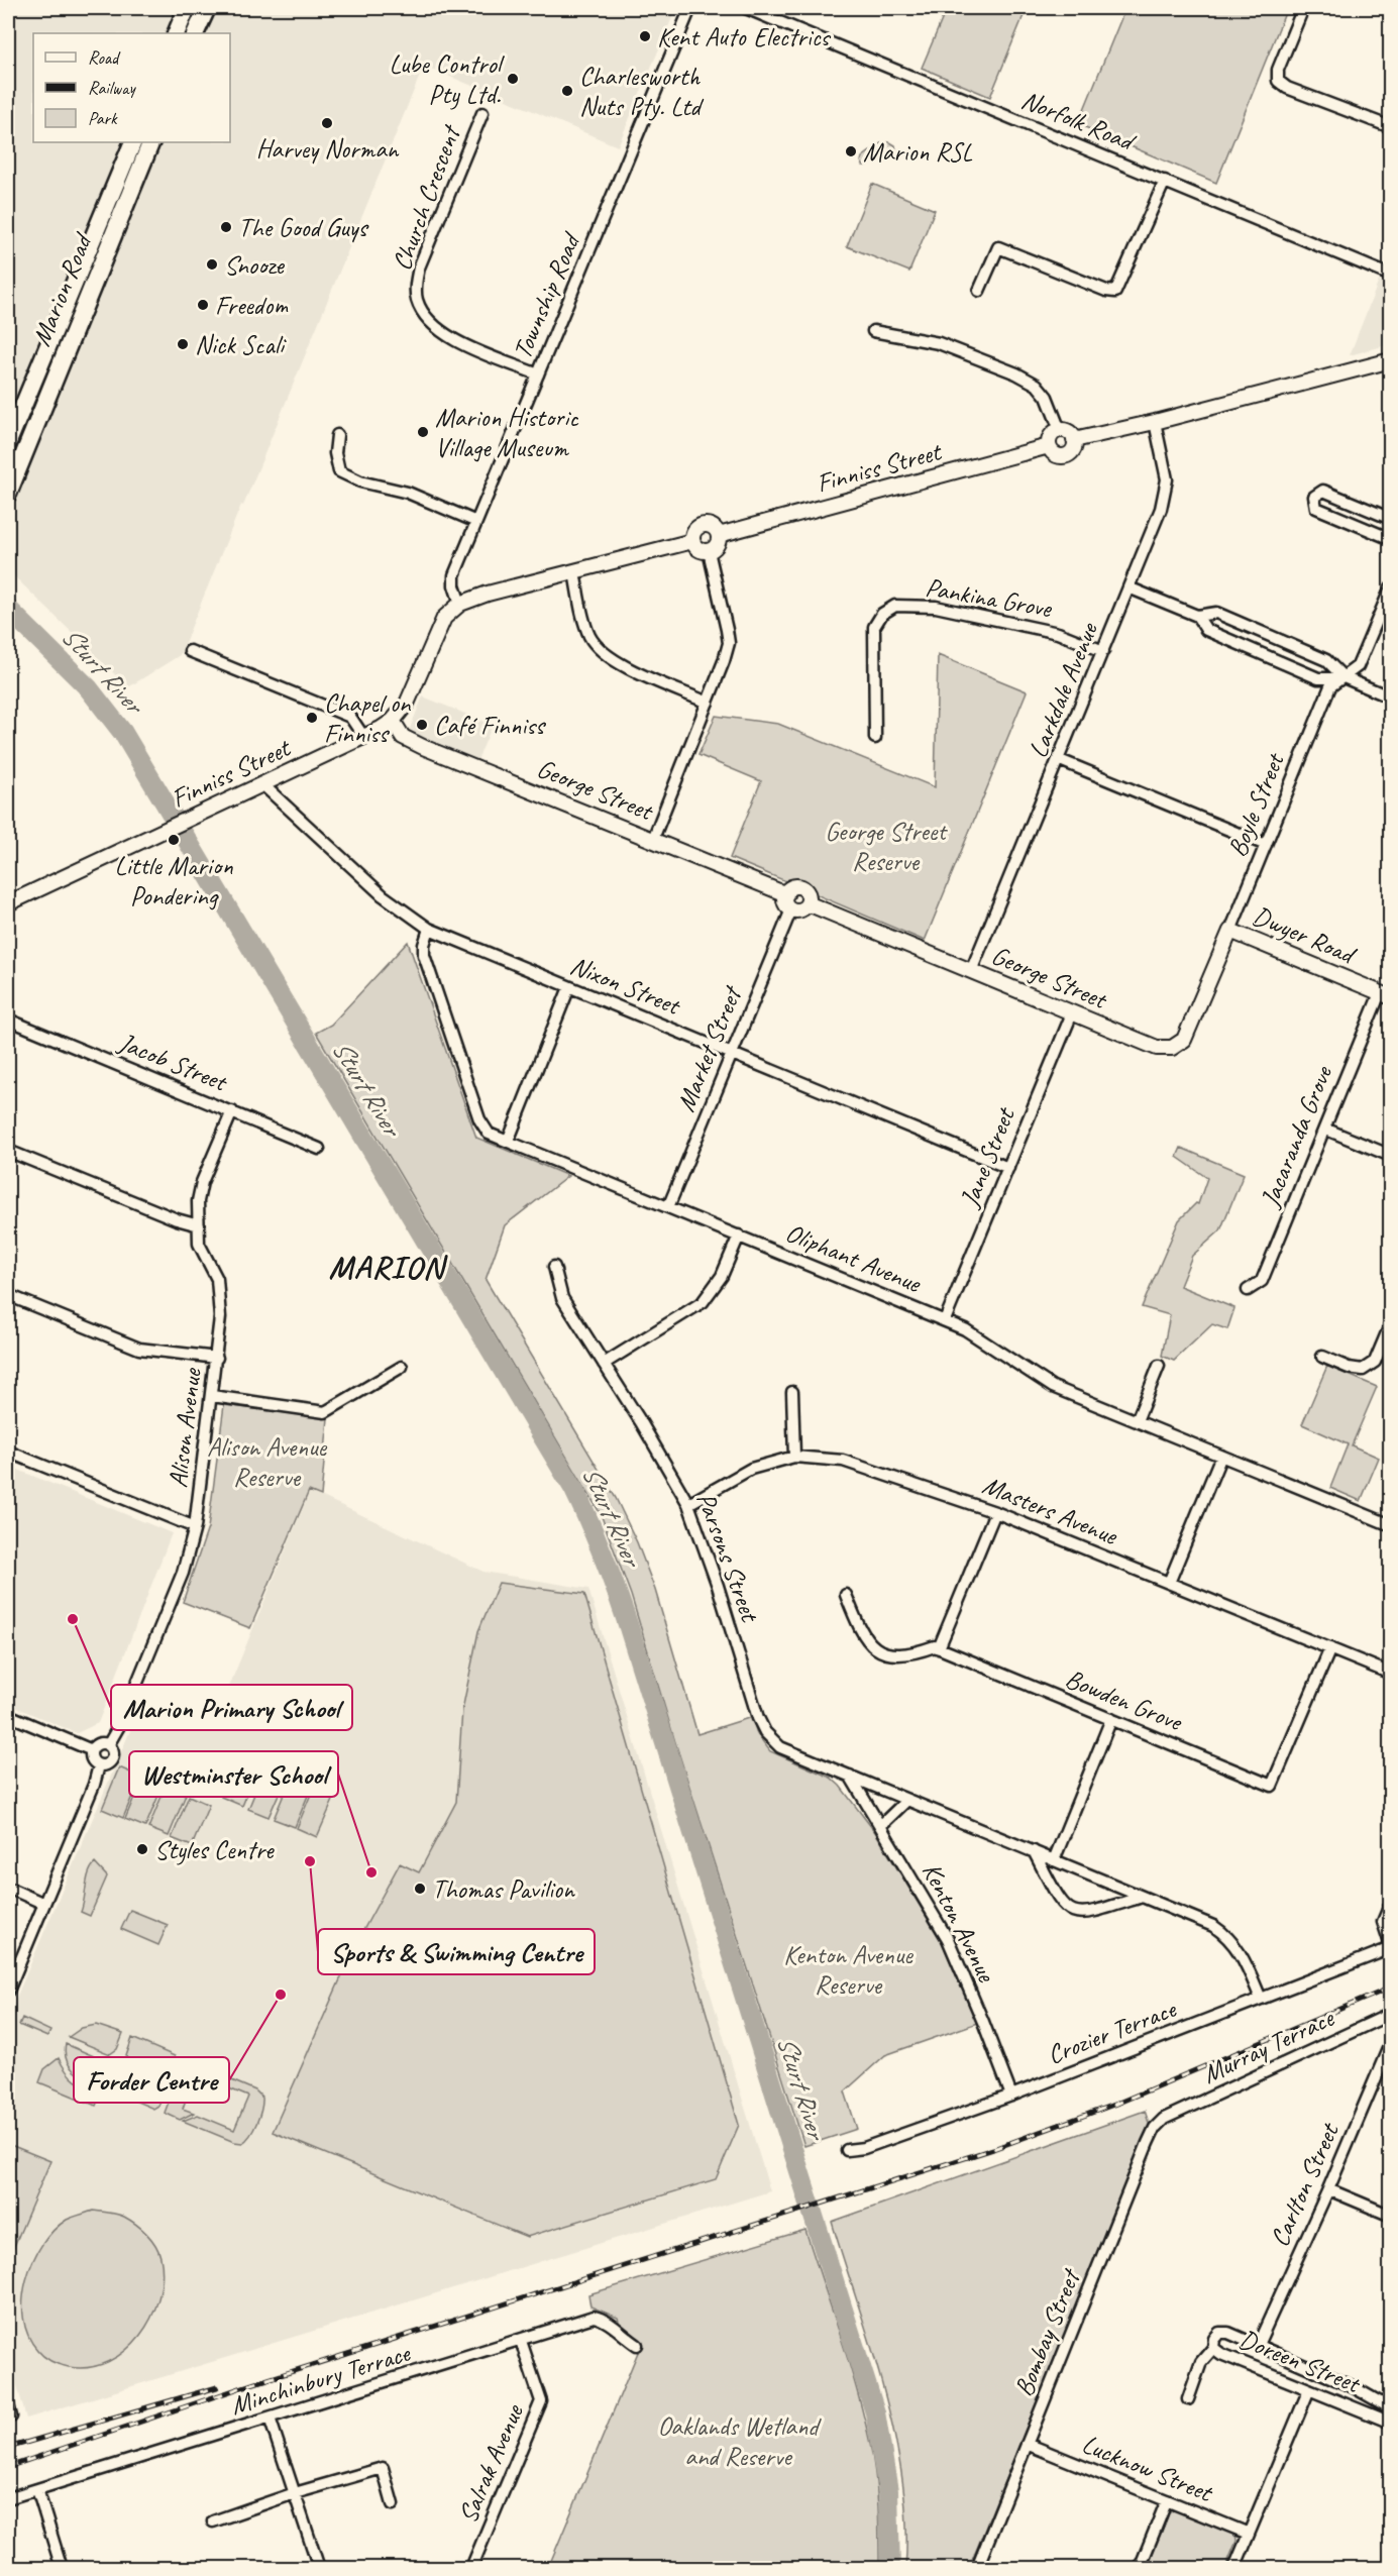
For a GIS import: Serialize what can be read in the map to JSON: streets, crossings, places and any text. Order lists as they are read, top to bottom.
{
  "streets": {
    "main road": ["Marion Road"],
    "street": [
      "Norfolk Road",
      "Church Crescent",
      "Township Road",
      "Finniss Street",
      "Pankina Grove",
      "Larkdale Avenue",
      "George Street",
      "Boyle Street",
      "Dwyer Road",
      "Nixon Street",
      "Market Street",
      "Jacob Street",
      "Jacaranda Grove",
      "Jane Street",
      "Oliphant Avenue",
      "Alison Avenue",
      "Masters Avenue",
      "Parsons Street",
      "Bowden Grove",
      "Kenton Avenue",
      "Crozier Terrace",
      "Murray Terrace",
      "Carlton Street",
      "Bombay Street",
      "Doreen Street",
      "Minchinbury Terrace",
      "Salrak Avenue",
      "Lucknow Street"
    ]
  },
  "crossings": [
    ["Church Crescent", "Township Road"],
    ["Township Road", "Finniss Street"],
    ["Finniss Street", "George Street"],
    ["Finniss Street", "Nixon Street"],
    ["Pankina Grove", "Larkdale Avenue"],
    ["Larkdale Avenue", "George Street"],
    ["George Street", "Boyle Street"],
    ["George Street", "Market Street"],
    ["George Street", "Jane Street"],
    ["Boyle Street", "Dwyer Road"],
    ["Dwyer Road", "Jacaranda Grove"],
    ["Nixon Street", "Market Street"],
    ["Nixon Street", "Jane Street"],
    ["Nixon Street", "Oliphant Avenue"],
    ["Market Street", "Oliphant Avenue"],
    ["Jacob Street", "Alison Avenue"],
    ["Jane Street", "Oliphant Avenue"],
    ["Masters Avenue", "Parsons Street"],
    ["Masters Avenue", "Bowden Grove"],
    ["Parsons Street", "Kenton Avenue"],
    ["Parsons Street", "Crozier Terrace"],
    ["Kenton Avenue", "Crozier Terrace"],
    ["Murray Terrace", "Bombay Street"],
    ["Carlton Street", "Doreen Street"],
    ["Bombay Street", "Lucknow Street"],
    ["Minchinbury Terrace", "Salrak Avenue"]
  ],
  "districts": ["MARION"],
  "water": ["Sturt River"],
  "parks": [
    "George Street Reserve",
    "Alison Avenue Reserve",
    "Kenton Avenue Reserve",
    "Oaklands Wetland and Reserve"
  ],
  "places": [
    "Kent Auto Electrics",
    "Lube Control Pty Ltd.",
    "Charlesworth Nuts Pty. Ltd",
    "Harvey Norman",
    "Marion RSL",
    "The Good Guys",
    "Snooze",
    "Freedom",
    "Nick Scali",
    "Marion Historic Village Museum",
    "Chapel on Finniss",
    "Café Finniss",
    "Little Marion Pondering",
    "Marion Primary School",
    "Styles Centre",
    "Sports & Swimming Centre",
    "Westminster School",
    "Thomas Pavilion",
    "Forder Centre"
  ],
  "legend": ["Road", "Railway", "Park"]
}
